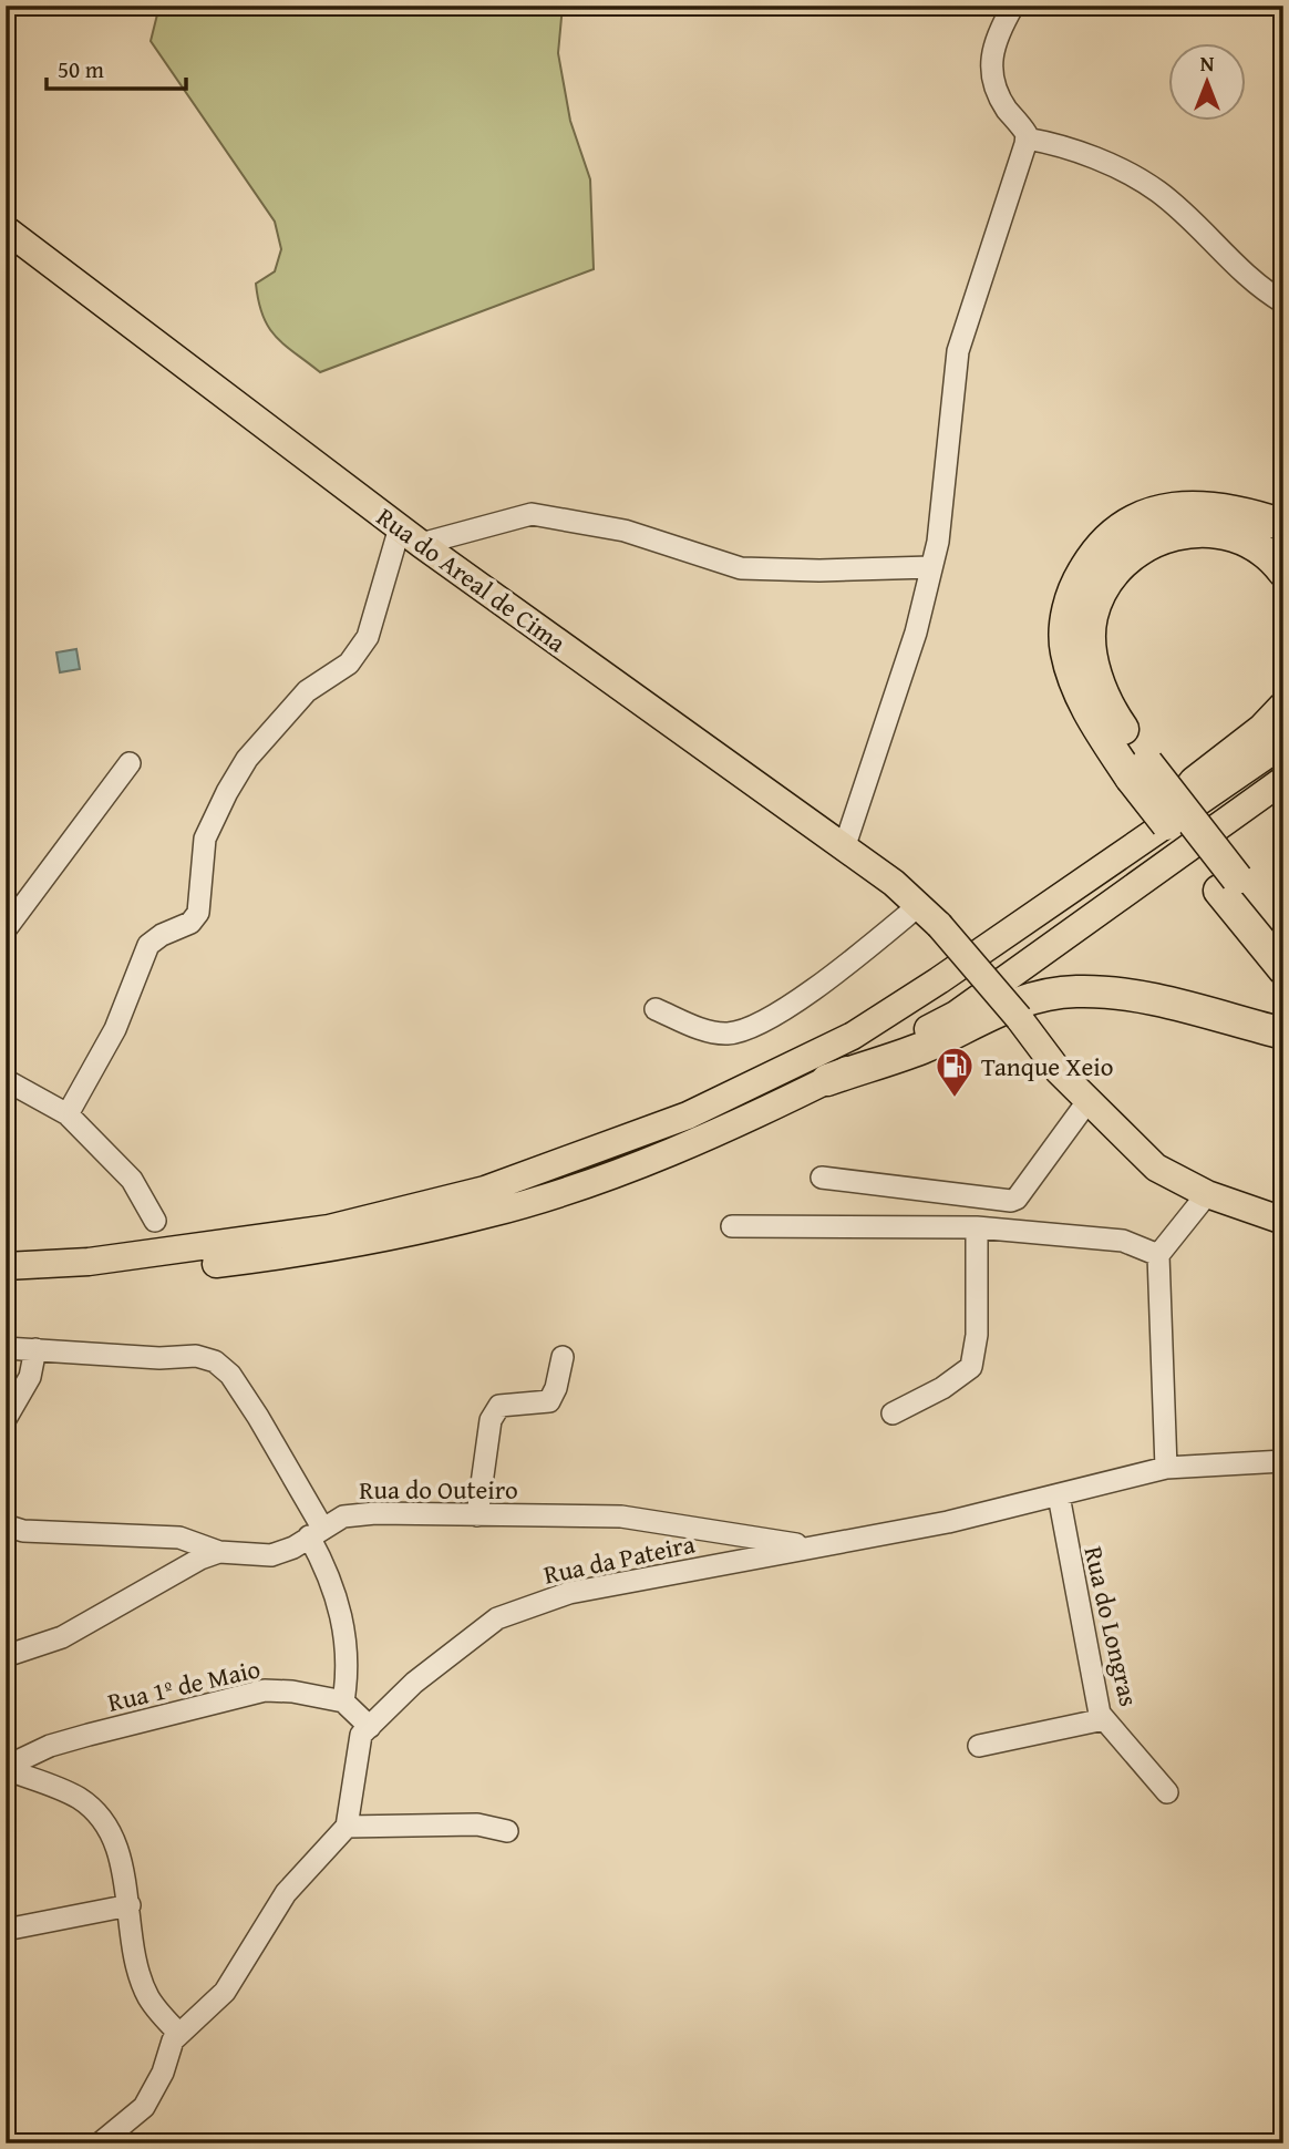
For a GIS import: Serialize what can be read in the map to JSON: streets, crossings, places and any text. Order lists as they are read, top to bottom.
{
  "streets": {
    "main road": ["Rua do Areal de Cima"],
    "street": [
      "Rua do Outeiro",
      "Rua da Pateira",
      "Rua do Longras",
      "Rua 1º de Maio"
    ]
  },
  "crossings": [
    ["Rua do Outeiro", "Rua da Pateira"],
    ["Rua da Pateira", "Rua do Longras"]
  ],
  "places": {
    "fuel station": ["Tanque Xeio"]
  },
  "scale_bar": "50 m",
  "north": "top"
}
